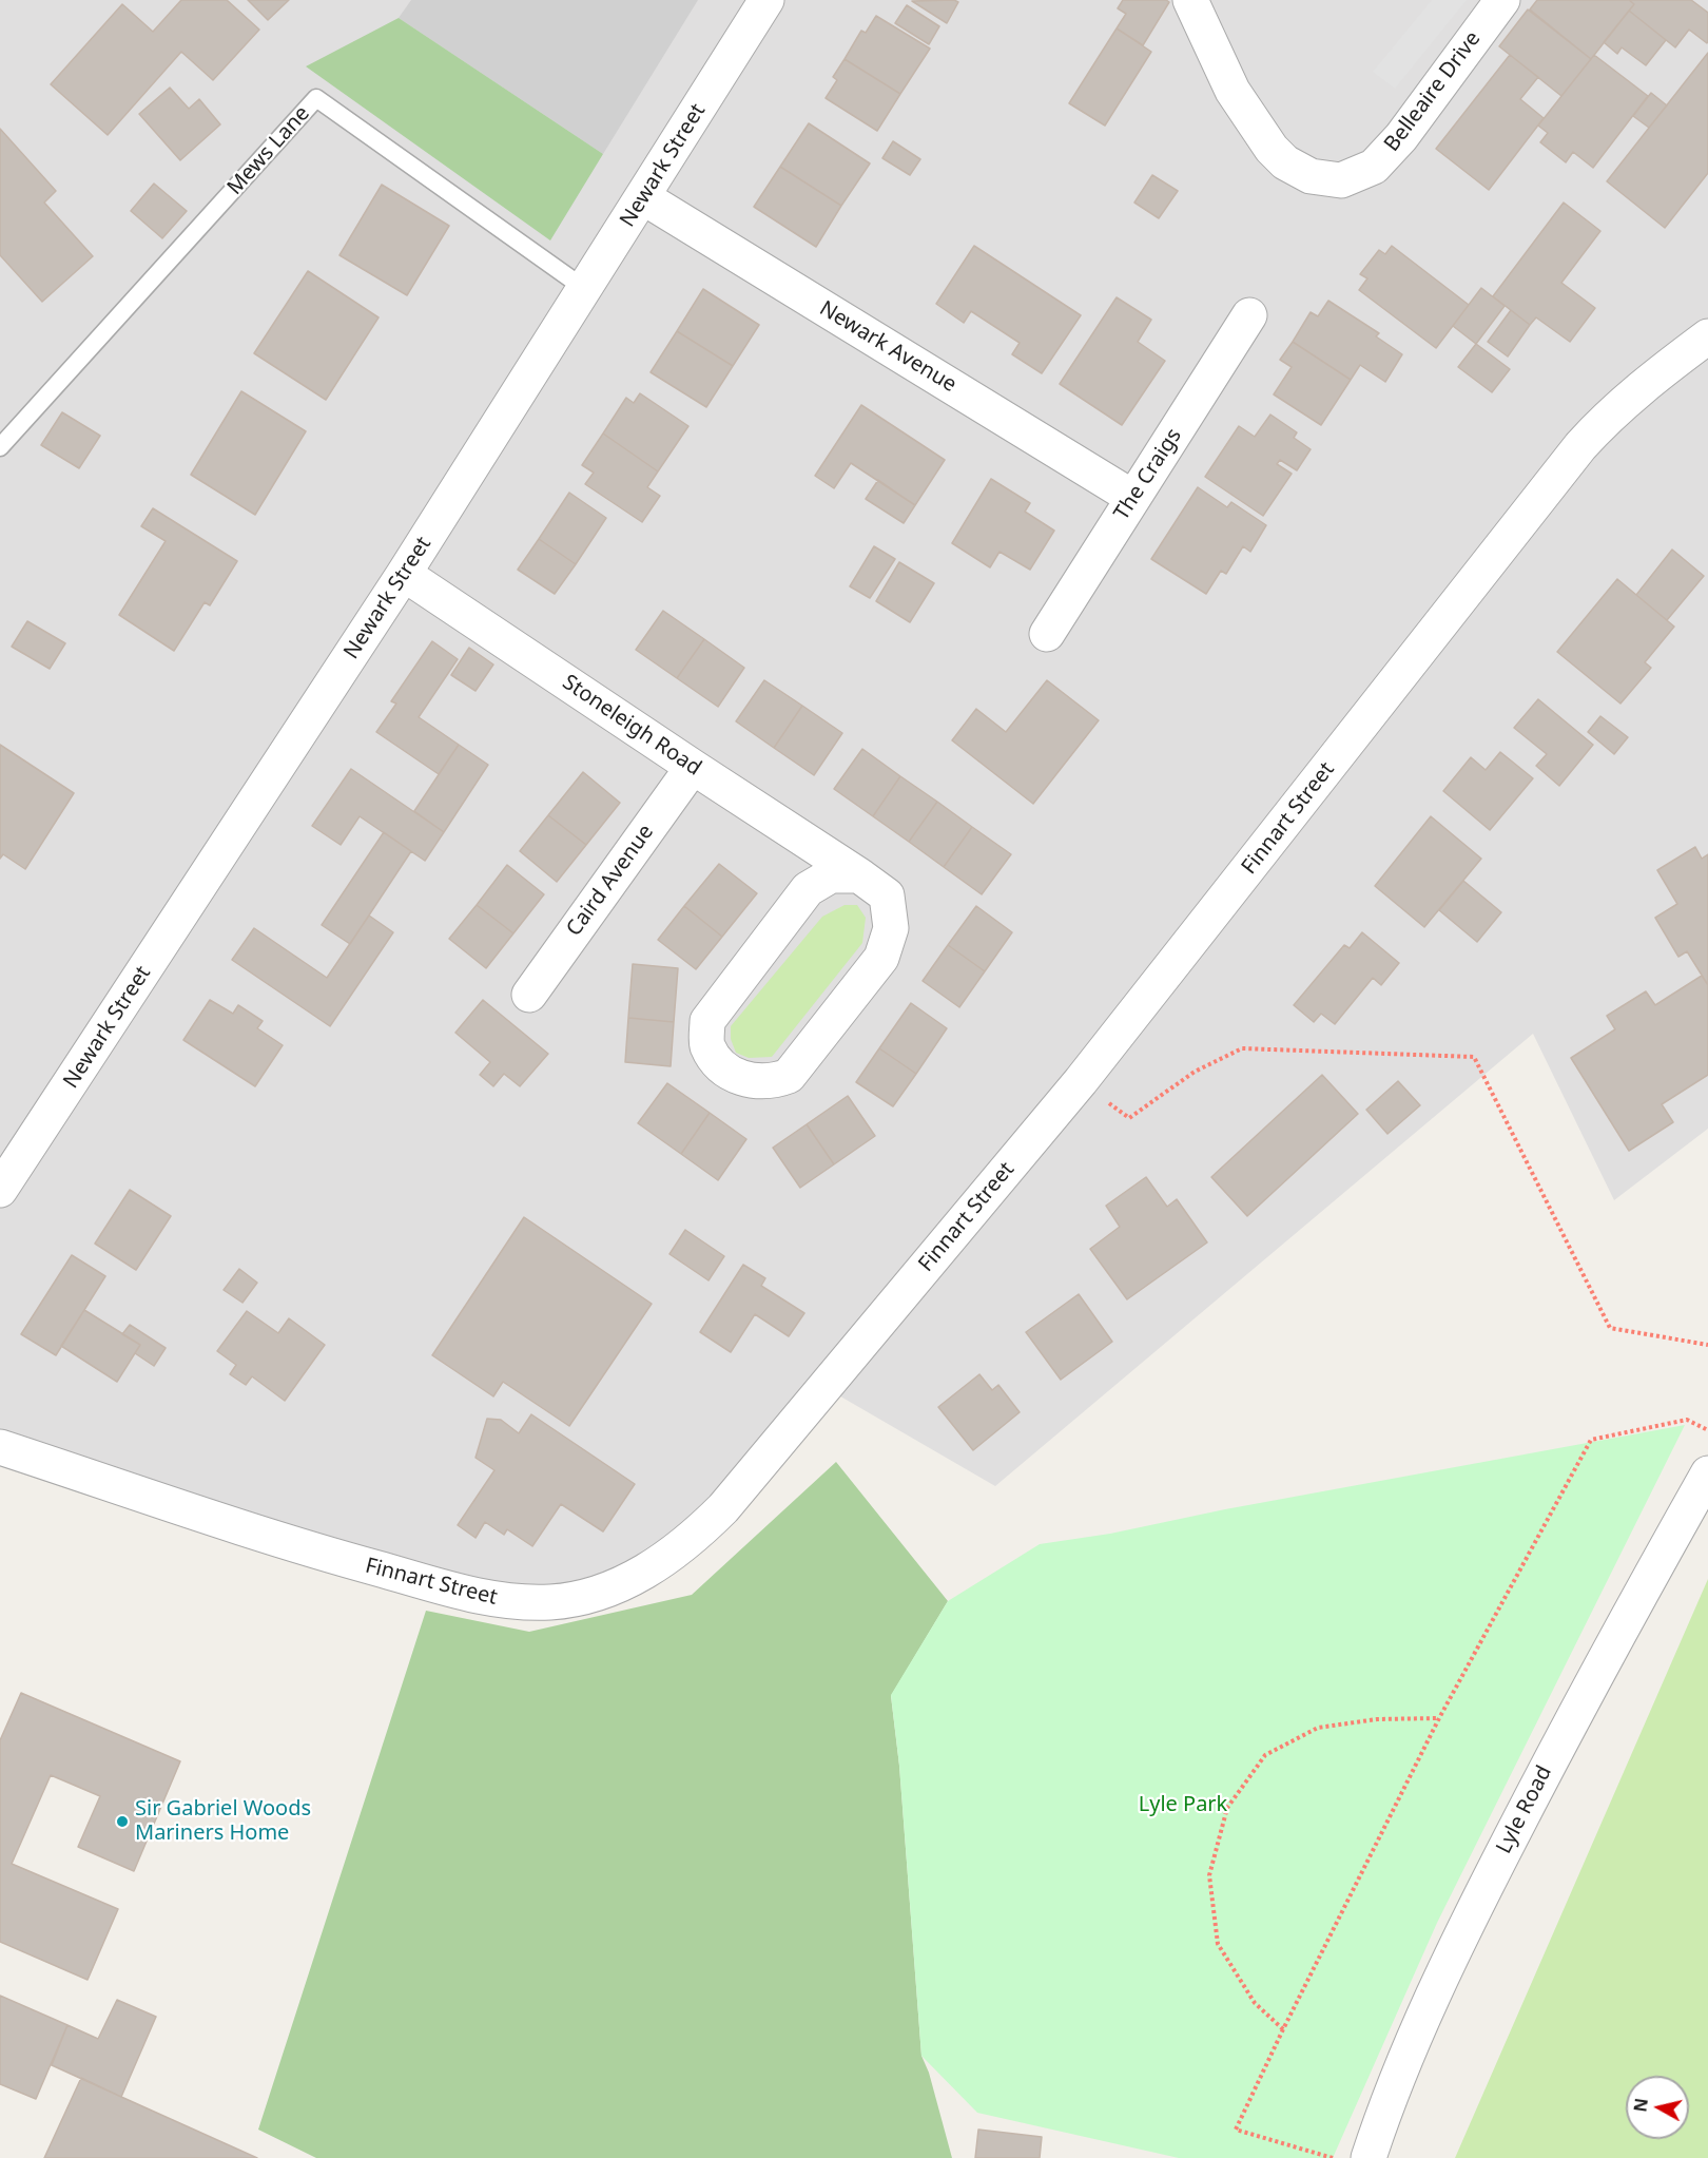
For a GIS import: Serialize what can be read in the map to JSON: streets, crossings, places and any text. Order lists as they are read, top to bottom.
{
  "streets": {
    "street": [
      "Belleaire Drive",
      "Newark Street",
      "Newark Avenue",
      "The Craigs",
      "Stoneleigh Road",
      "Finnart Street",
      "Caird Avenue",
      "Lyle Road"
    ],
    "lane": ["Mews Lane"]
  },
  "crossings": [
    ["Mews Lane", "Newark Street"],
    ["Newark Street", "Newark Avenue"],
    ["Newark Street", "Stoneleigh Road"],
    ["Newark Avenue", "The Craigs"],
    ["Stoneleigh Road", "Caird Avenue"]
  ],
  "parks": ["Lyle Park"],
  "places": ["Sir Gabriel Woods Mariners Home"],
  "north": "left"
}
